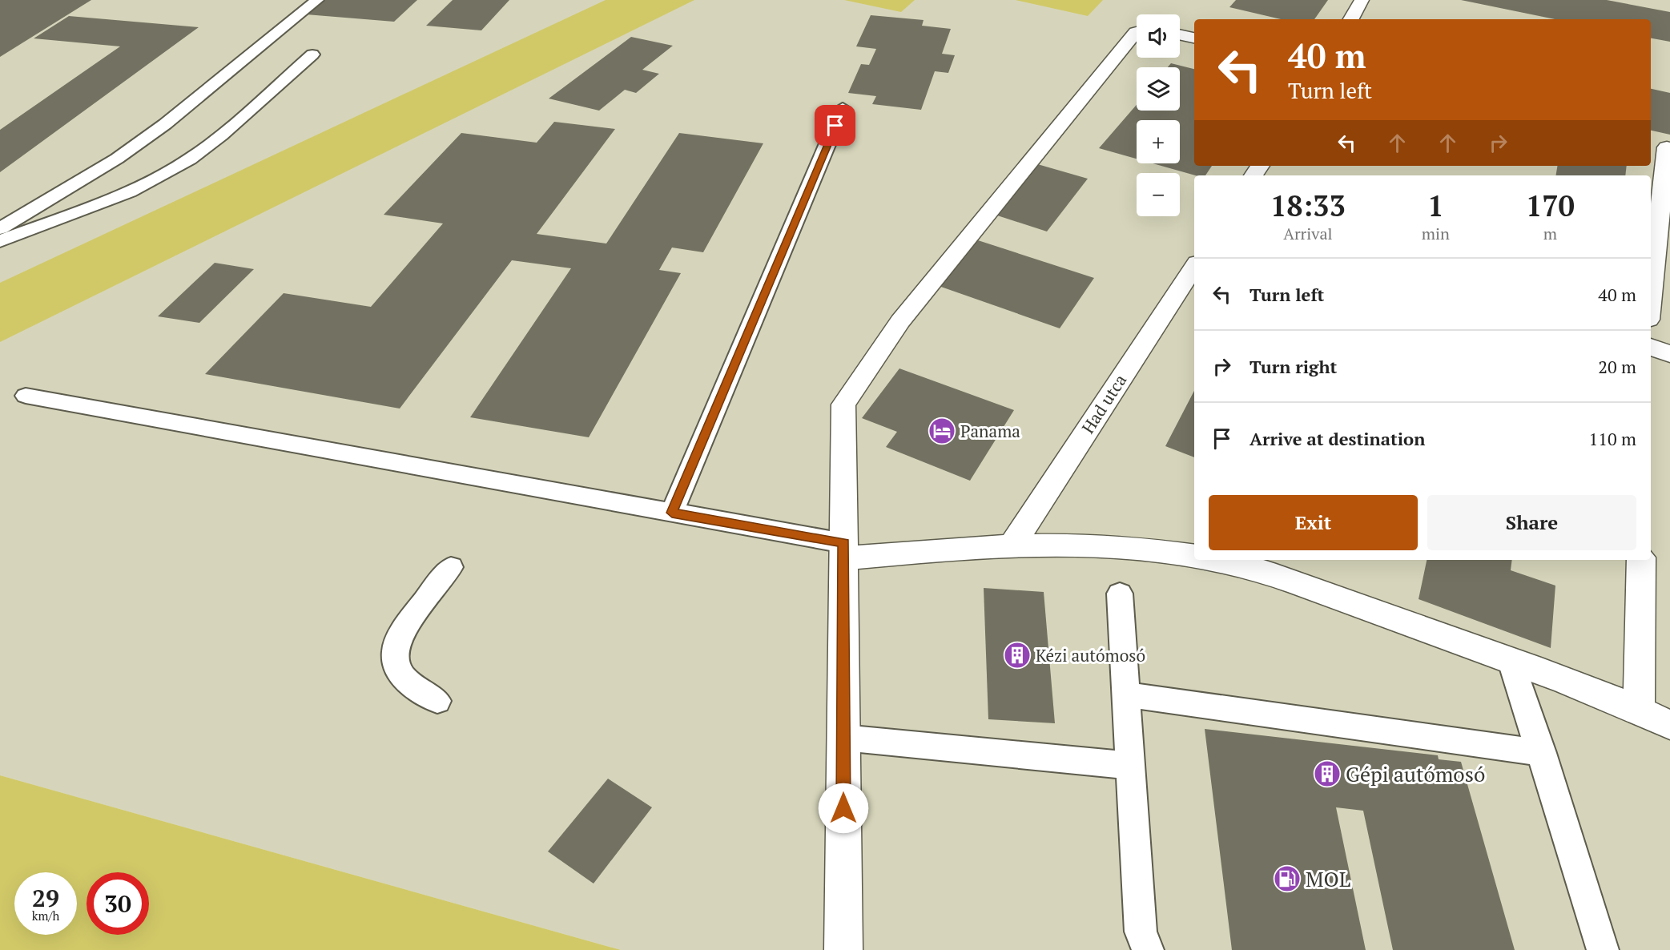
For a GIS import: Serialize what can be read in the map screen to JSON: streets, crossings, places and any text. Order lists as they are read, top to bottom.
{
  "streets": {
    "street": ["Had utca"]
  },
  "places": {
    "hotel": ["Panama"],
    "building": ["Kézi autómosó", "Gépi autómosó"],
    "fuel station": ["MOL"]
  },
  "page": {
    "map_buttons": ["+", "−"],
    "turn": ["40 m", "Turn left"],
    "eta": [
      "18:33",
      "Arrival",
      "1",
      "min",
      "170",
      "m"
    ],
    "list": [
      {
        "name": "Turn left",
        "value": "40 m"
      },
      {
        "name": "Turn right",
        "value": "20 m"
      },
      {
        "name": "Arrive at destination",
        "value": "110 m"
      }
    ],
    "buttons": ["Exit", "Share"],
    "speed": "29 km/h",
    "limit": "30"
  }
}
